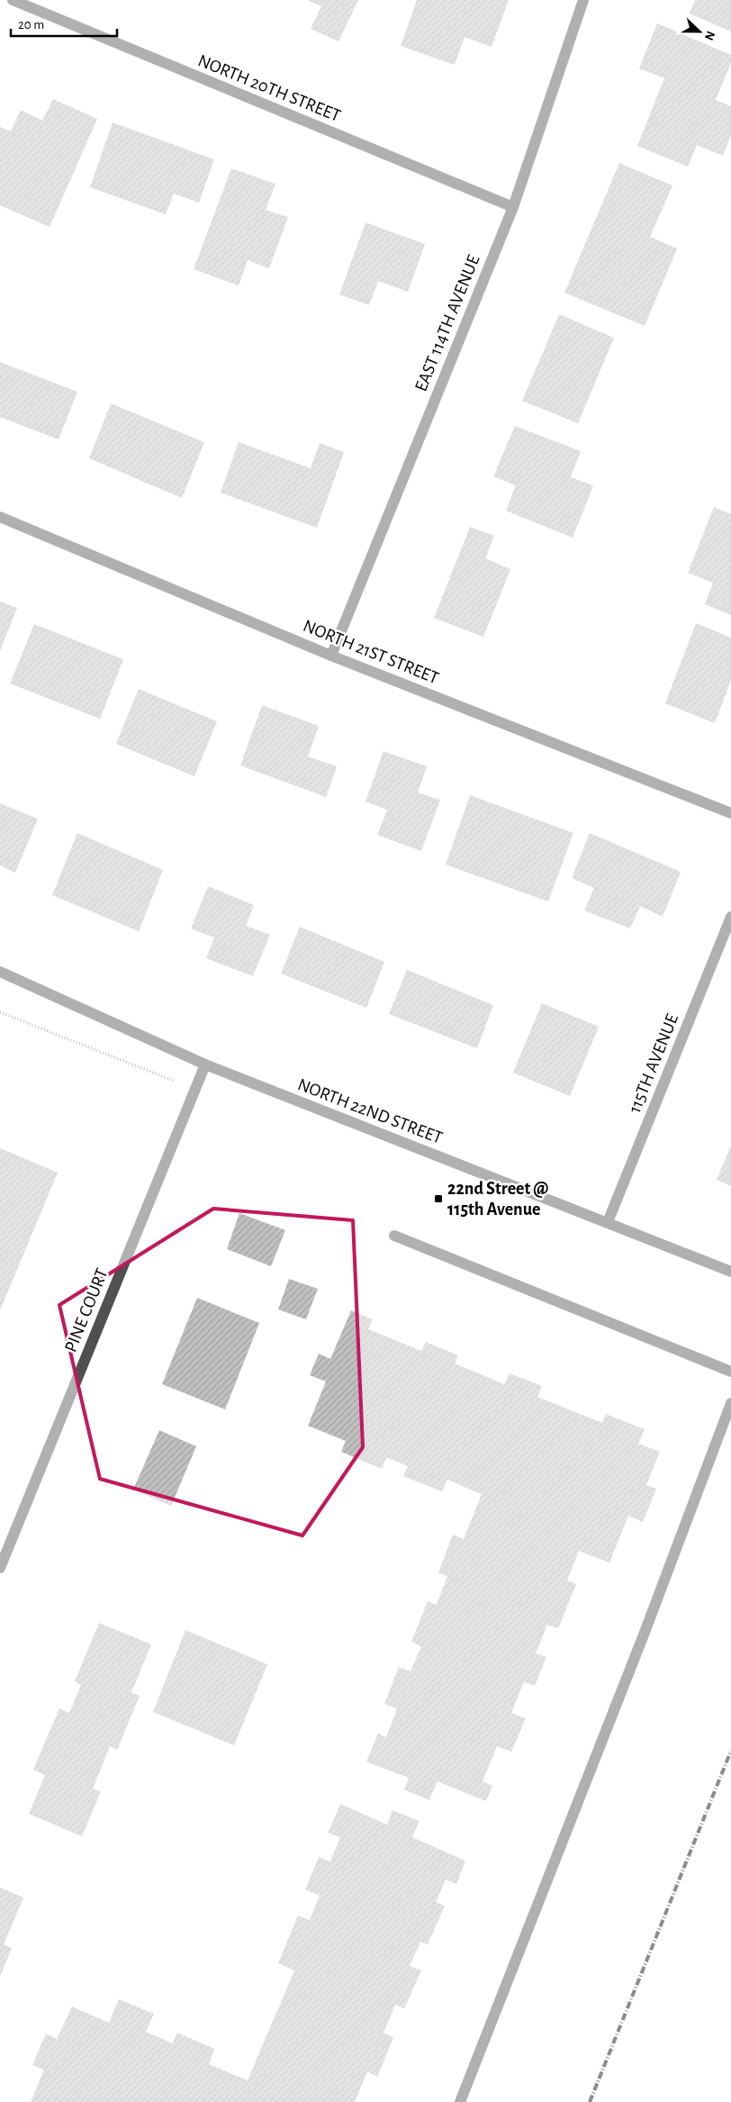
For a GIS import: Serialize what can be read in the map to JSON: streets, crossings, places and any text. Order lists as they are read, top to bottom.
{
  "streets": {
    "street": [
      "NORTH 20TH STREET",
      "EAST 114TH AVENUE",
      "NORTH 21ST STREET",
      "115TH AVENUE",
      "NORTH 22ND STREET",
      "PINE COURT"
    ]
  },
  "crossings": [
    ["NORTH 20TH STREET", "EAST 114TH AVENUE"],
    ["EAST 114TH AVENUE", "NORTH 21ST STREET"],
    ["115TH AVENUE", "NORTH 22ND STREET"],
    ["NORTH 22ND STREET", "PINE COURT"]
  ],
  "places": {
    "transit": ["22nd Street @ 115th Avenue"]
  },
  "scale_bar": "20 m",
  "north": "right"
}
